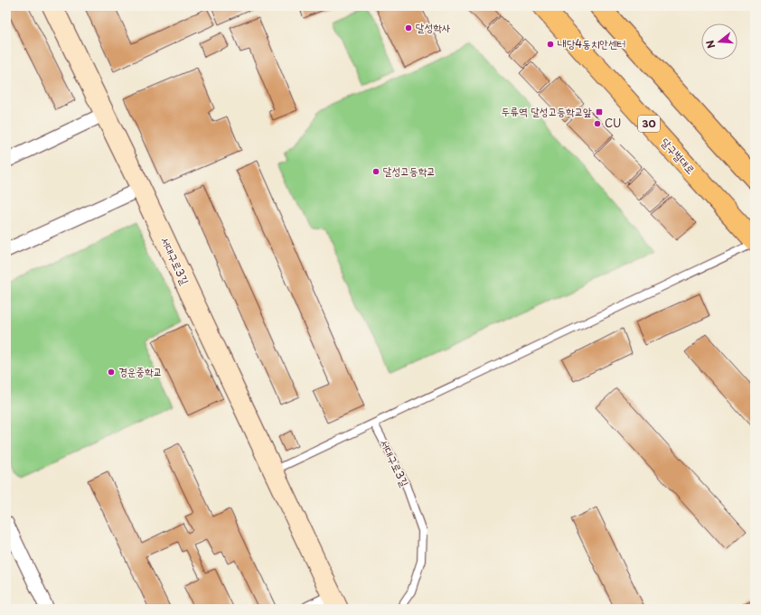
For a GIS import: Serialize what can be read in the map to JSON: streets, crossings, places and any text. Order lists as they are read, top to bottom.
{
  "streets": {
    "main road": ["30", "달구벌대로"],
    "street": ["서대구로3길"]
  },
  "places": {
    "other": [
      "달성학사",
      "내당4동치안센터",
      "CU",
      "달성고등학교",
      "경운중학교"
    ],
    "transit": ["두류역 달성고등학교앞"]
  },
  "north": "left"
}
